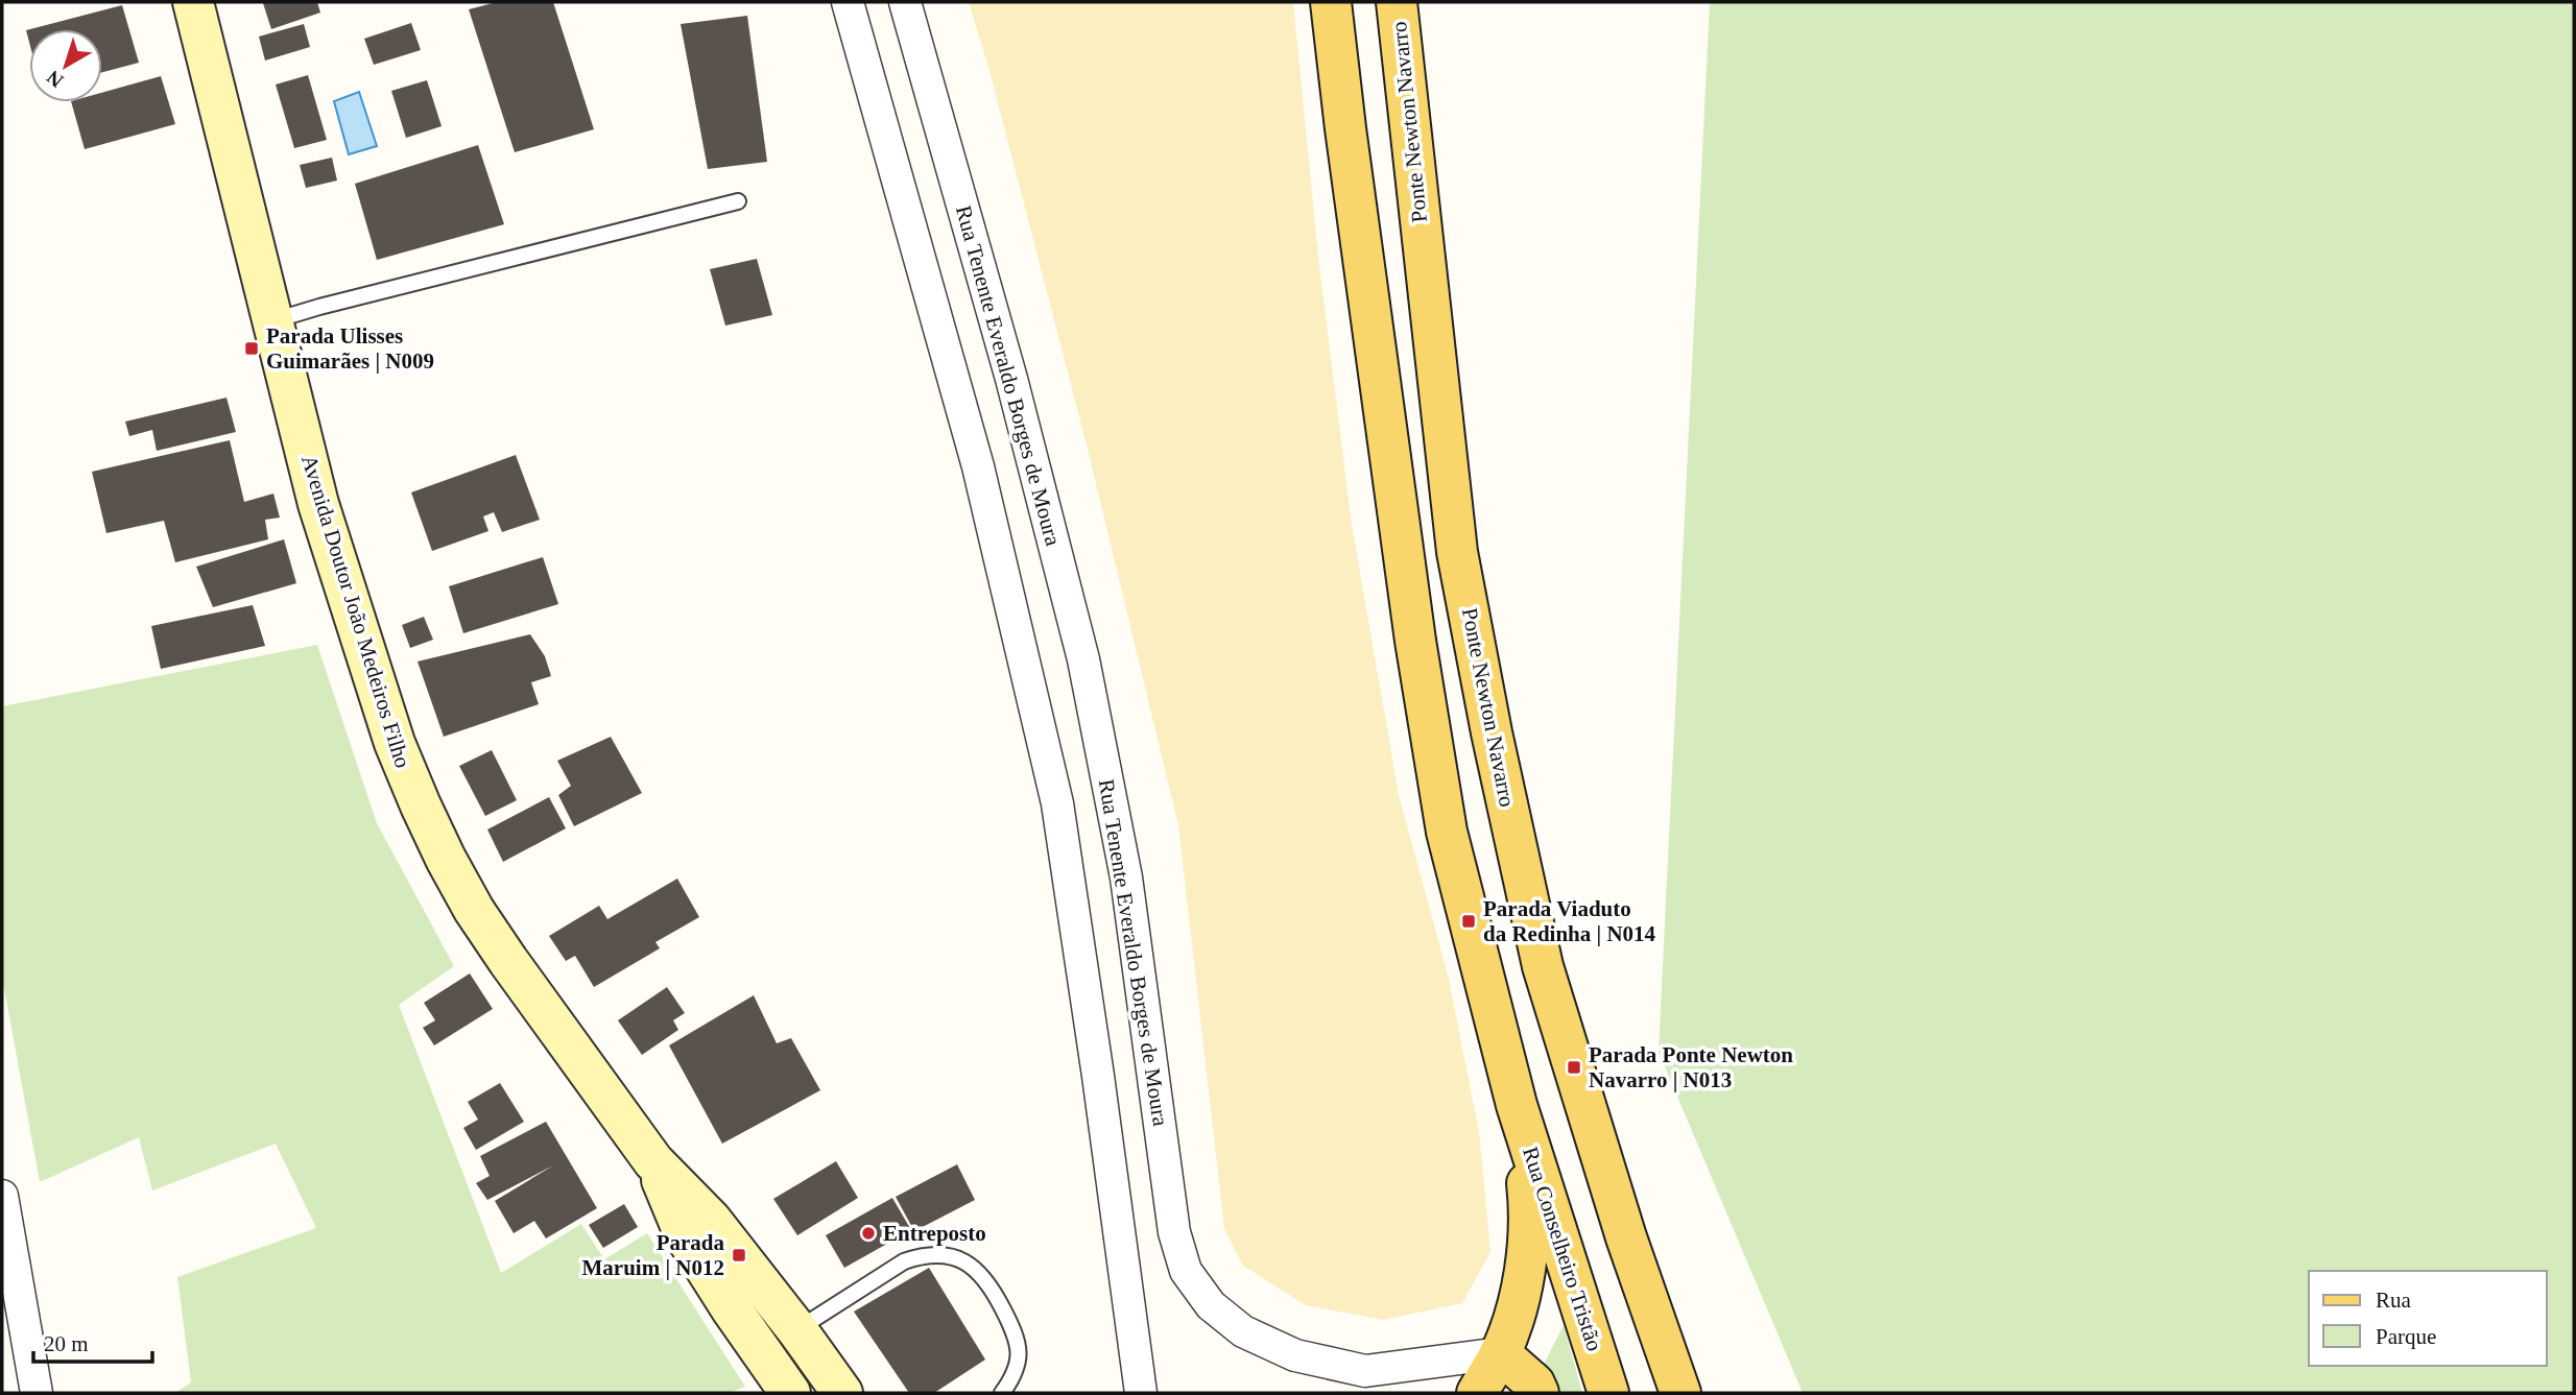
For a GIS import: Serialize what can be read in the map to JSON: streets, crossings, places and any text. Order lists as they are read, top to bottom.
{
  "streets": {
    "main road": ["Ponte Newton Navarro", "Avenida Doutor João Medeiros Filho", "Rua Conselheiro Tristão"],
    "street": ["Rua Tenente Everaldo Borges de Moura"]
  },
  "places": {
    "transit": [
      "Parada Ulisses Guimarães | N009",
      "Parada Viaduto da Redinha | N014",
      "Parada Ponte Newton Navarro | N013",
      "Parada Maruim | N012"
    ],
    "other": ["Entreposto"]
  },
  "legend": ["Rua", "Parque"],
  "scale_bar": "20 m",
  "north": "bottom left"
}
